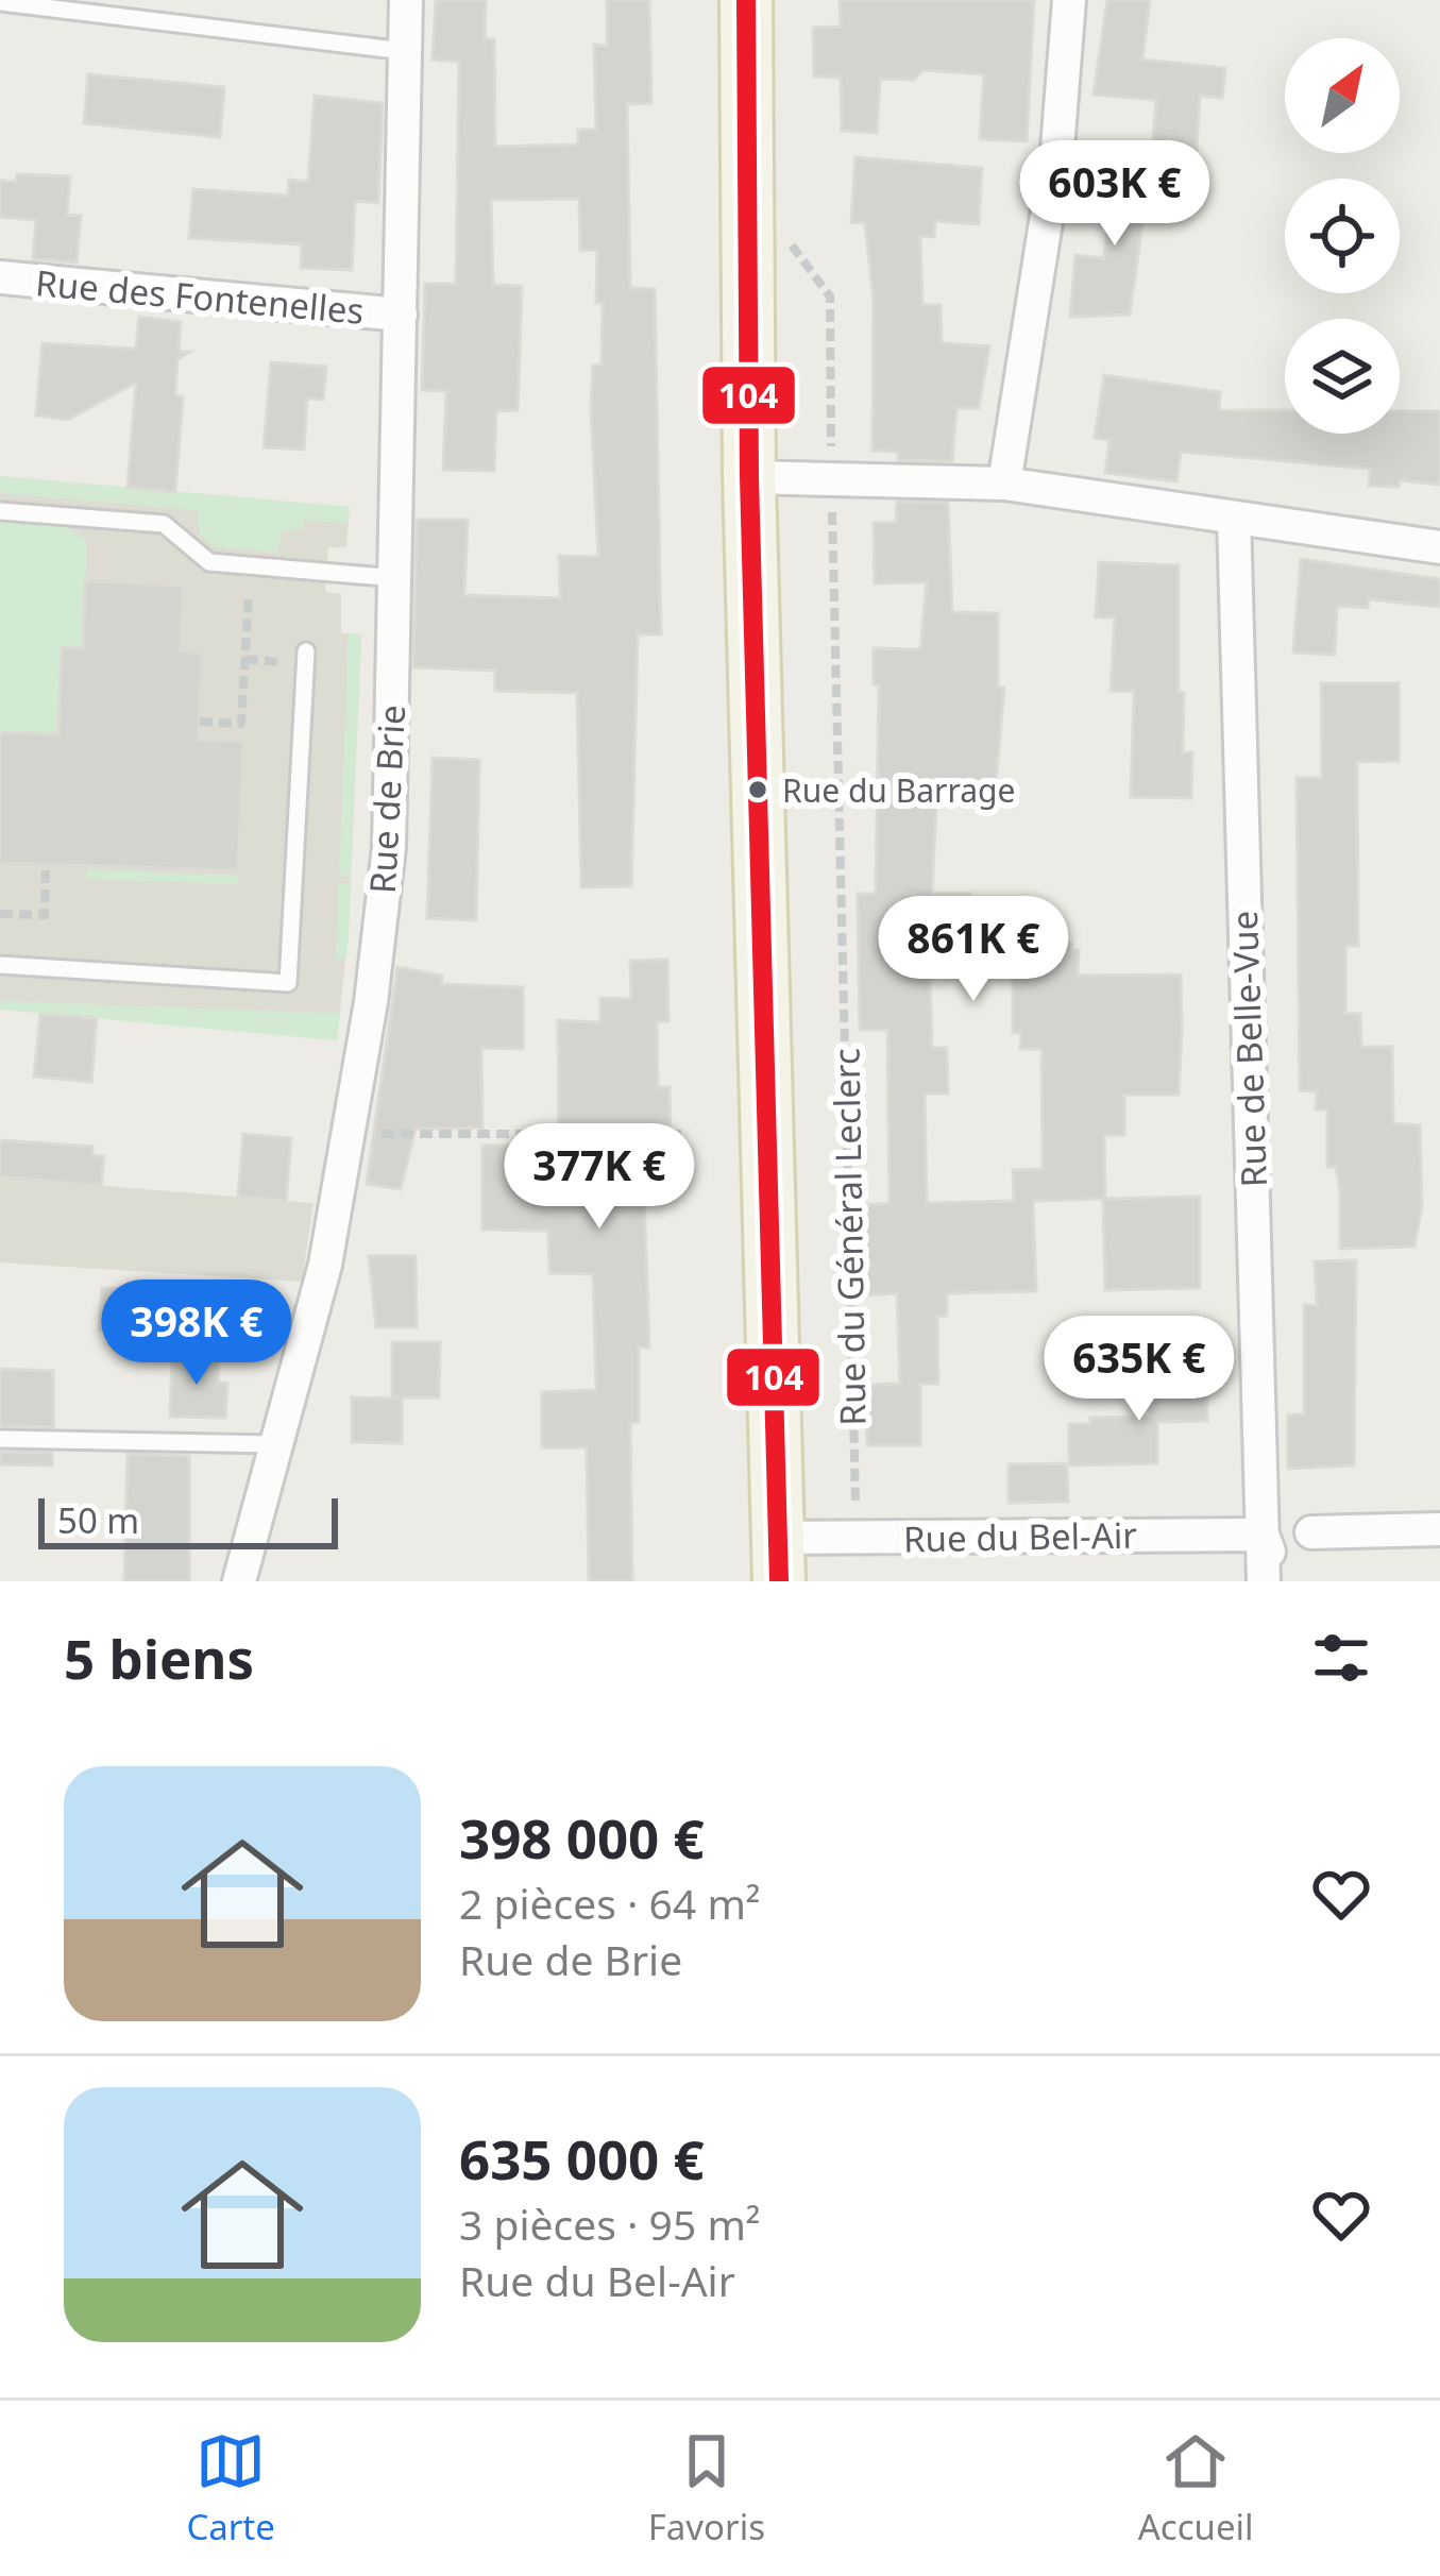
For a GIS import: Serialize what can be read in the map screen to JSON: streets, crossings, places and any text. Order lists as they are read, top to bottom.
{
  "streets": {
    "street": [
      "Rue des Fontenelles",
      "Rue de Brie",
      "Rue de Belle-Vue",
      "Rue du Bel-Air"
    ],
    "path": ["Rue du Général Leclerc"]
  },
  "crossings": [
    ["Rue des Fontenelles", "Rue de Brie"],
    ["Rue de Belle-Vue", "Rue du Bel-Air"]
  ],
  "places": ["Rue du Barrage"],
  "lines": ["transit line 104"],
  "scale_bar": "50 m",
  "north": "top right",
  "page": {
    "price": [
      "603K €",
      "861K €",
      "377K €",
      "398K €",
      "635K €"
    ],
    "scale": "50 m",
    "heading": "5 biens",
    "list": [
      {
        "name": "398 000 €",
        "note": "2 pièces · 64 m² · Rue de Brie"
      },
      {
        "name": "635 000 €",
        "note": "3 pièces · 95 m² · Rue du Bel-Air"
      }
    ],
    "tabs": ["Carte", "Favoris", "Accueil"]
  }
}
